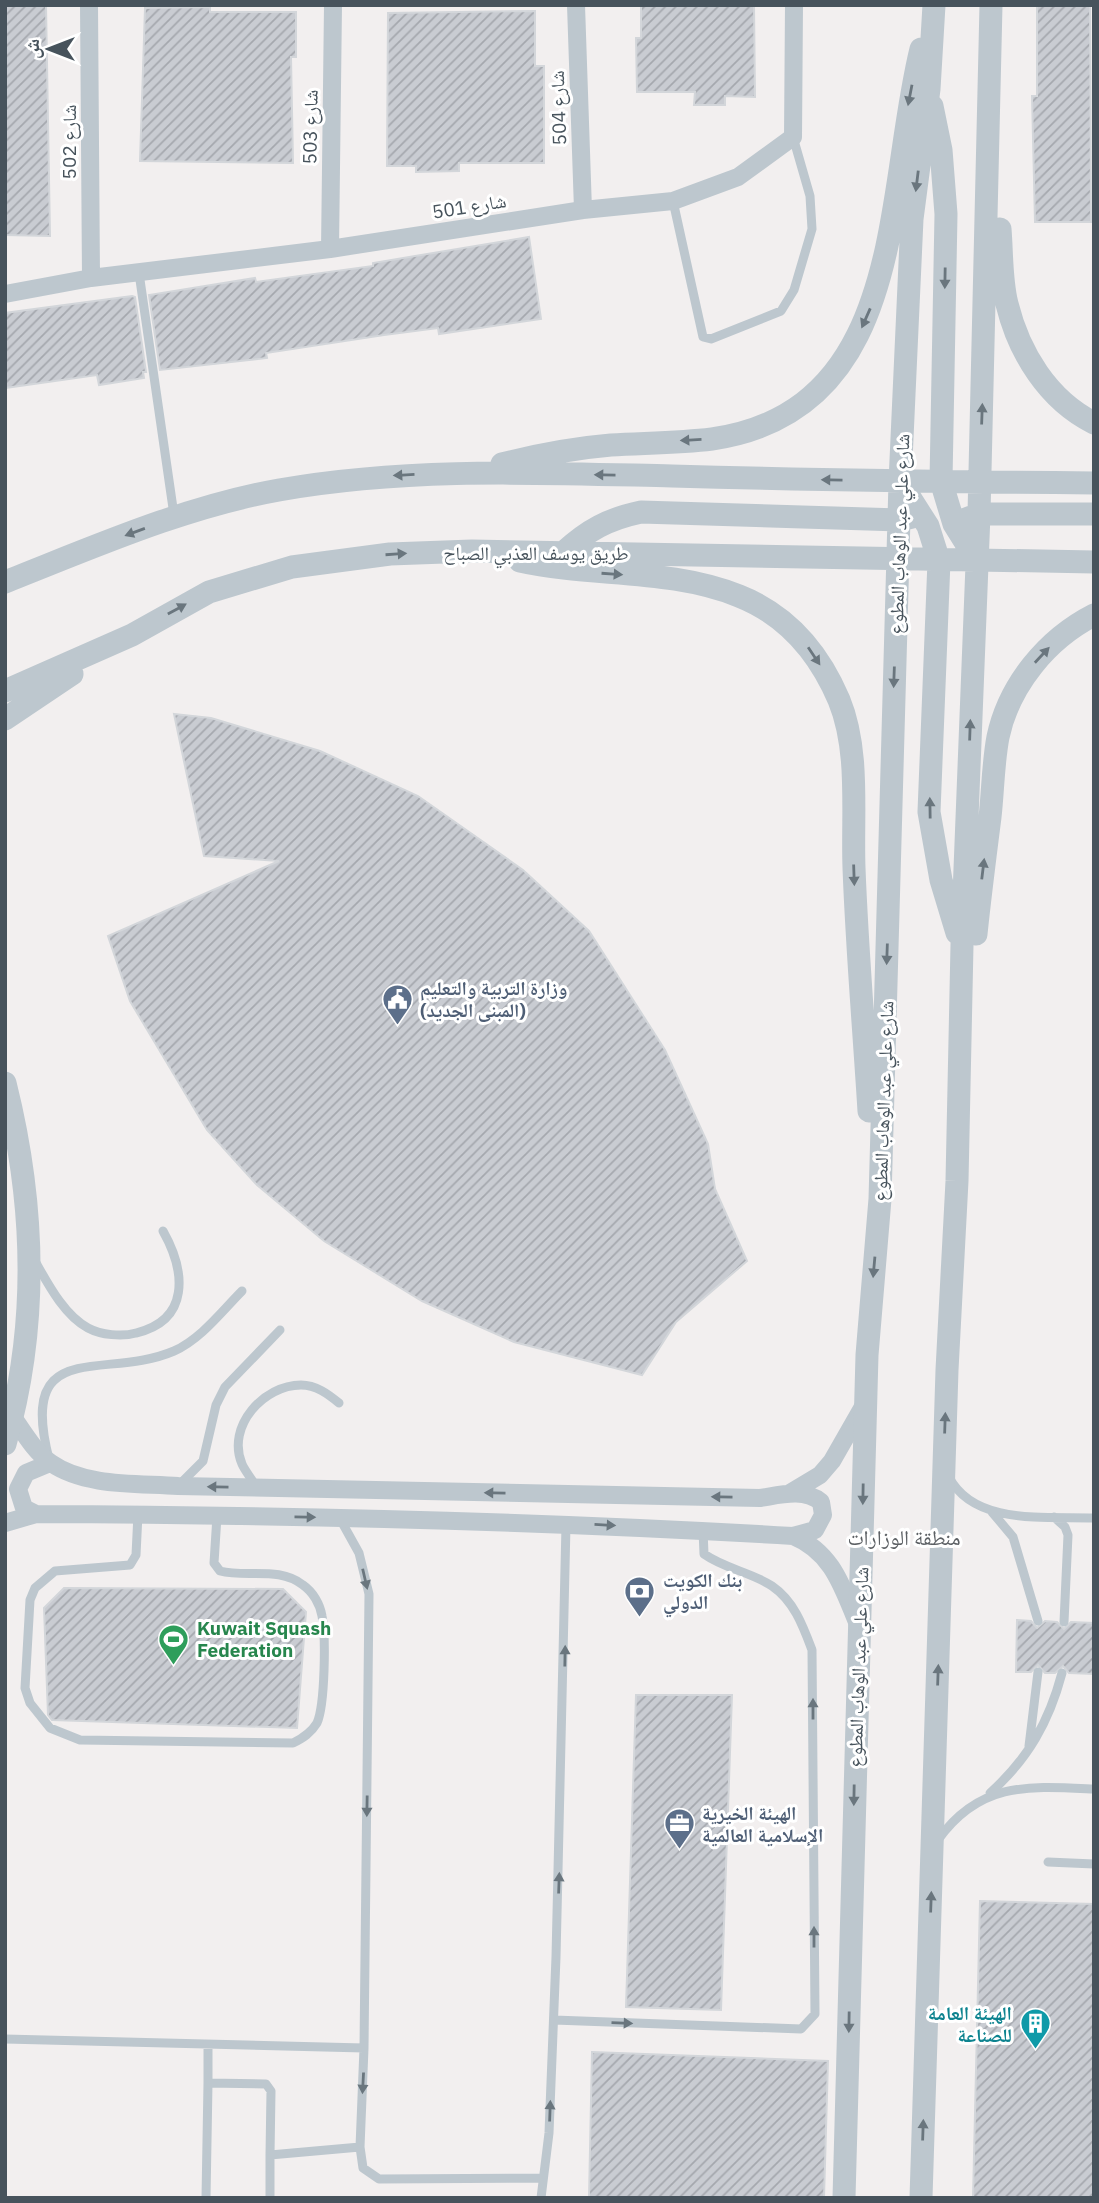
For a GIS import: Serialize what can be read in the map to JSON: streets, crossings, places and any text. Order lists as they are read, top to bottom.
{
  "streets": {
    "street": [
      "شارع 504",
      "شارع 503",
      "شارع 502",
      "شارع 501",
      "شارع علي عبد الوهاب المطوع",
      "طريق يوسف العذبي الصباح"
    ]
  },
  "crossings": [
    ["شارع 504", "شارع 501"],
    ["شارع 503", "شارع 501"],
    ["شارع 502", "شارع 501"],
    ["شارع علي عبد الوهاب المطوع", "طريق يوسف العذبي الصباح"]
  ],
  "districts": ["منطقة الوزارات"],
  "places": {
    "public building": ["وزارة التربية والتعليم (المبنى الجديد)"],
    "bank": ["بنك الكويت الدولي"],
    "sports": ["Kuwait Squash Federation"],
    "office": ["الهيئة الخيرية الإسلامية العالمية"],
    "building": ["الهيئة العامة للصناعة"]
  },
  "north": "left"
}
